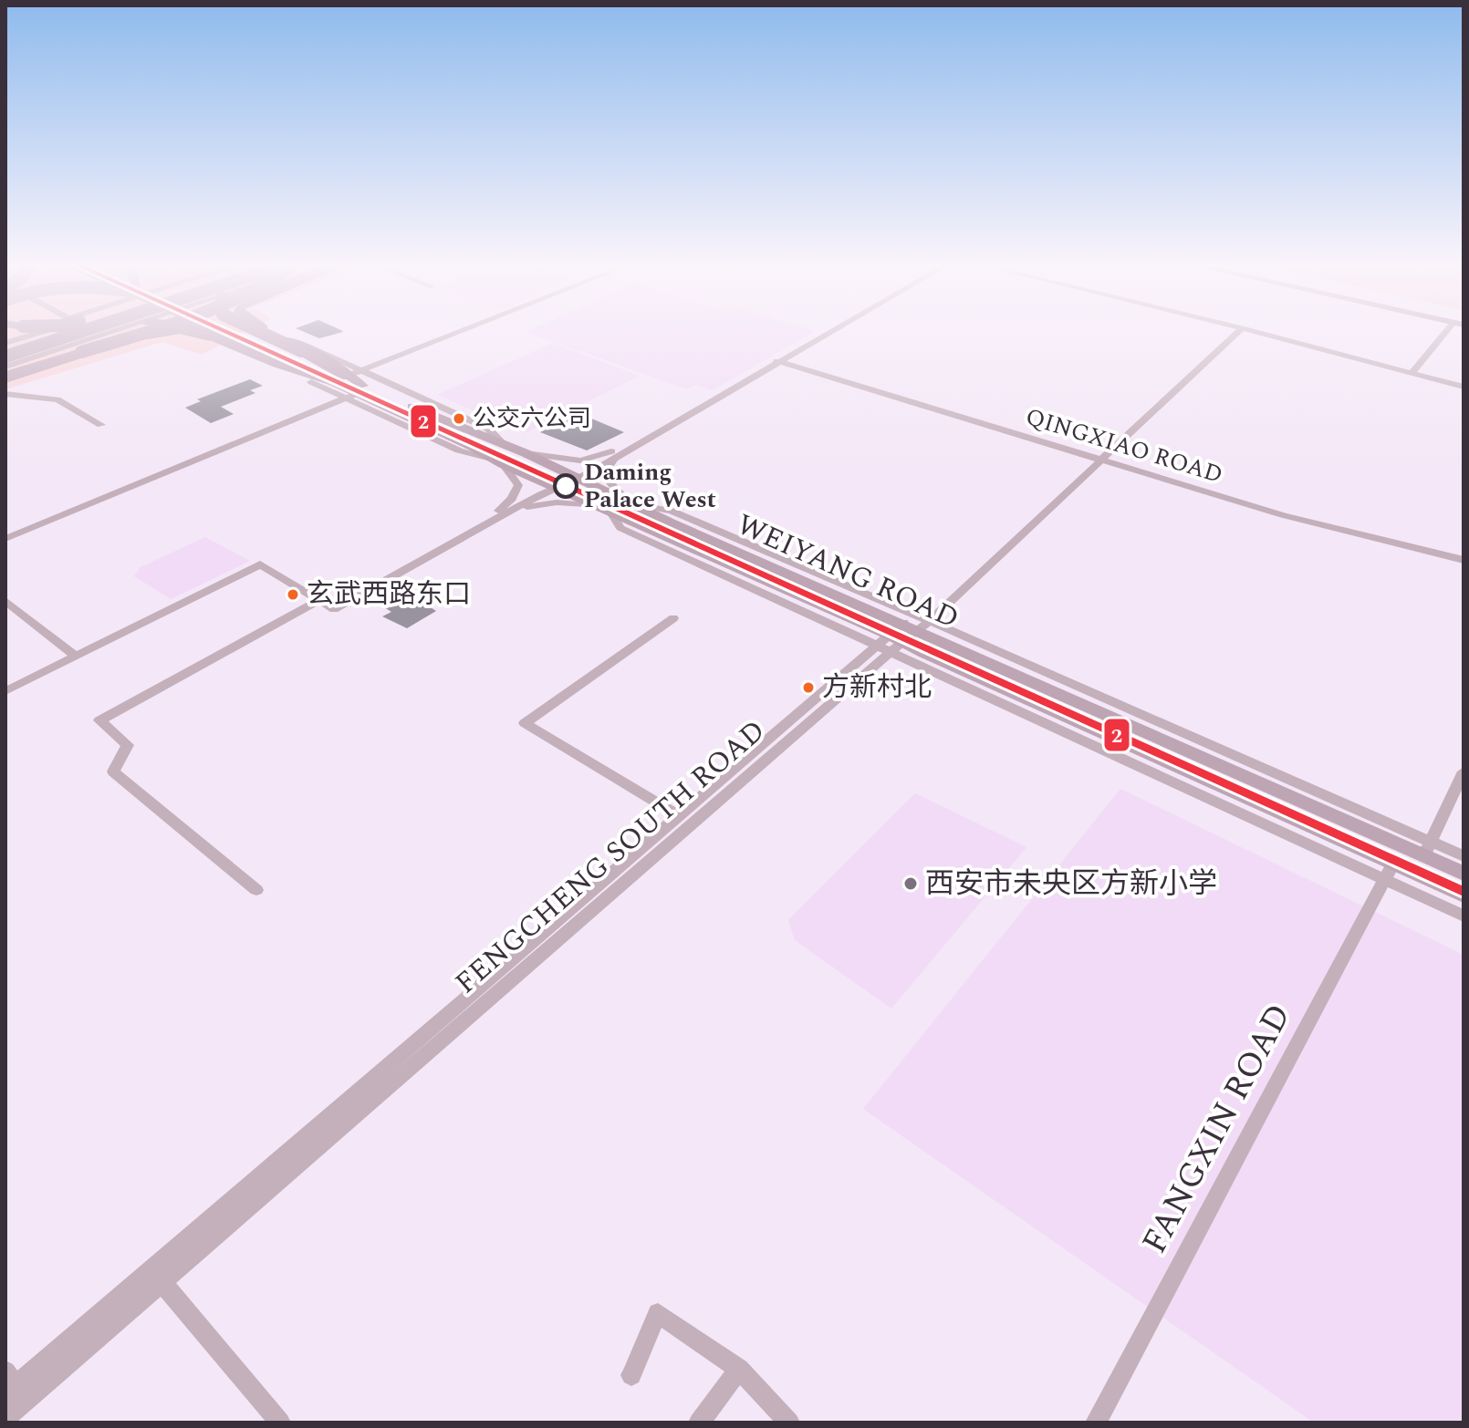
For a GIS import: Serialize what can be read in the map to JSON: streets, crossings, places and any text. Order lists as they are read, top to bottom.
{
  "streets": {
    "main road": ["WEIYANG ROAD"],
    "street": ["QINGXIAO ROAD", "FENGCHENG SOUTH ROAD", "FANGXIN ROAD"]
  },
  "crossings": [
    ["QINGXIAO ROAD", "FENGCHENG SOUTH ROAD"],
    ["WEIYANG ROAD", "FENGCHENG SOUTH ROAD"],
    ["WEIYANG ROAD", "FANGXIN ROAD"]
  ],
  "places": [
    "公交六公司",
    "Daming Palace West",
    "玄武西路东口",
    "方新村北",
    "西安市未央区方新小学"
  ],
  "lines": ["transit line 2"]
}
